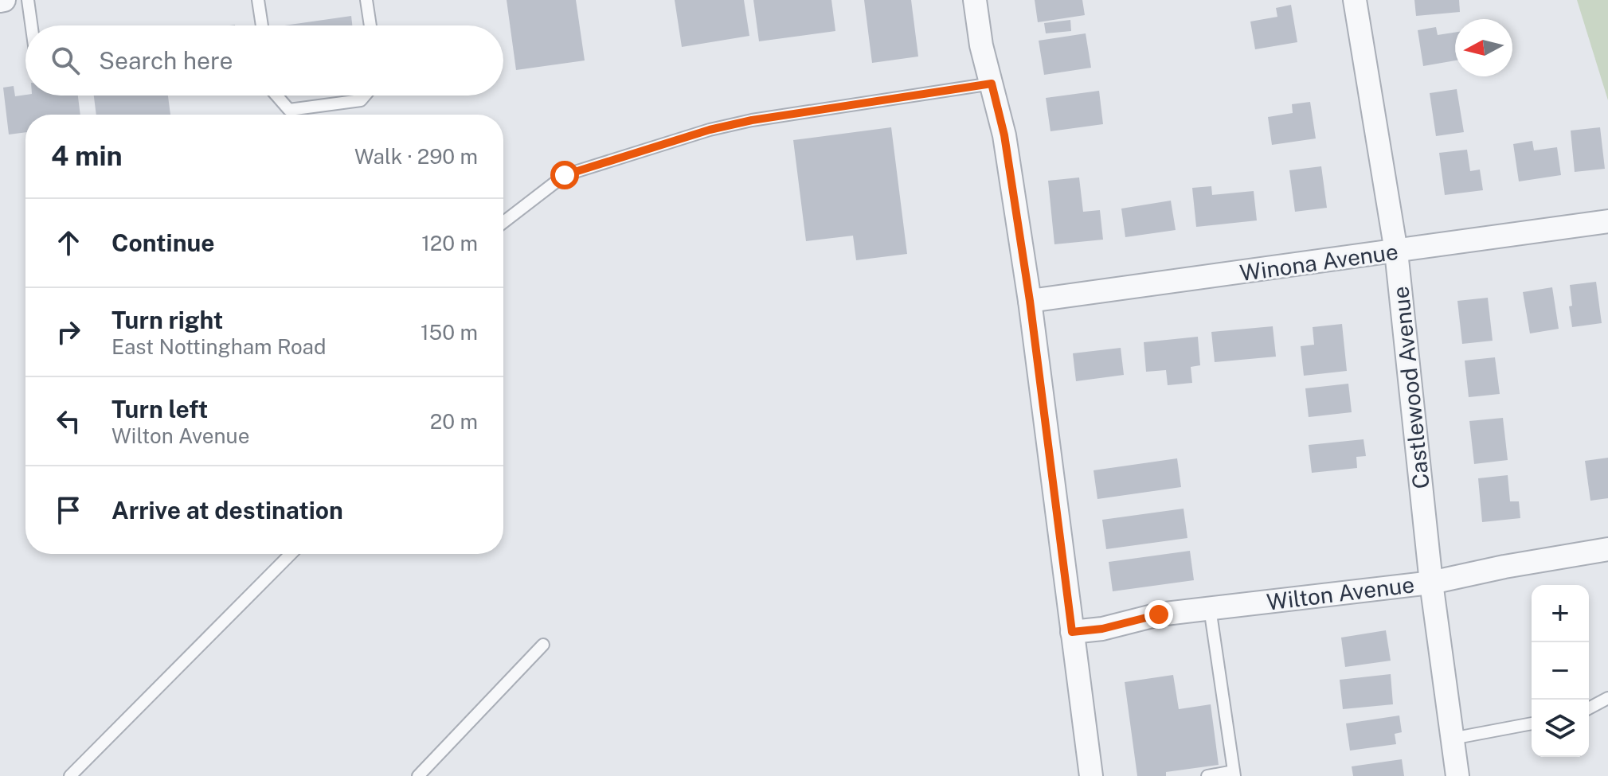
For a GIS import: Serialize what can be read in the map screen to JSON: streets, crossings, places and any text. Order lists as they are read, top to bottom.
{
  "streets": {
    "street": ["Winona Avenue", "Castlewood Avenue", "Wilton Avenue"]
  },
  "crossings": [
    ["Winona Avenue", "Castlewood Avenue"],
    ["Castlewood Avenue", "Wilton Avenue"]
  ],
  "north": "left",
  "page": {
    "search": "Search here",
    "heading": ["4 min", "Walk · 290 m"],
    "list": [
      ["Continue", "120 m"],
      ["Turn right", "East Nottingham Road", "150 m"],
      ["Turn left", "Wilton Avenue", "20 m"],
      "Arrive at destination"
    ],
    "map_buttons": ["+", "−"]
  }
}
